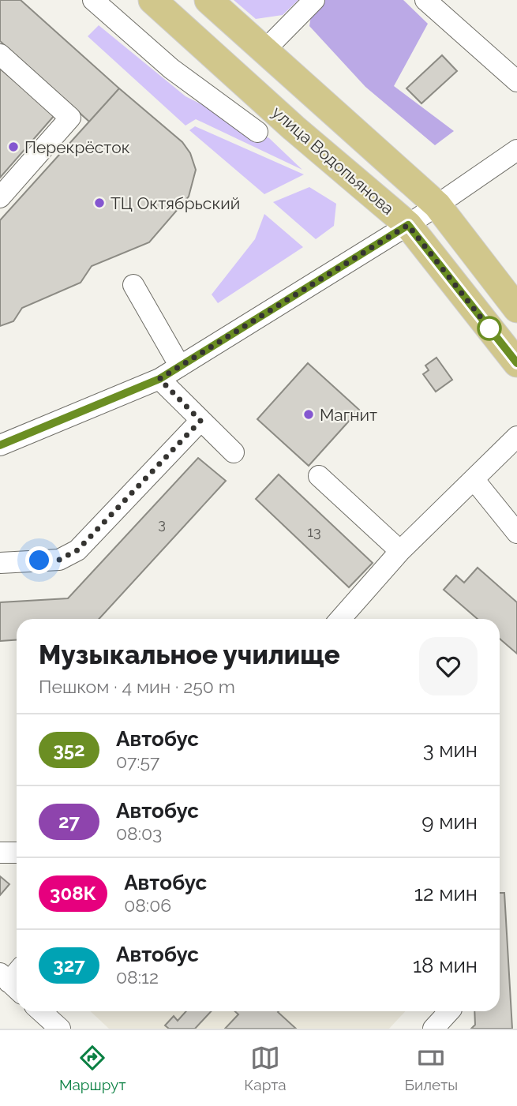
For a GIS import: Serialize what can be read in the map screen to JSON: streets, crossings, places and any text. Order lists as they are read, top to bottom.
{
  "streets": {
    "main road": ["улица Водопьянова"]
  },
  "places": ["Перекрёсток", "ТЦ Октябрьский", "Магнит"],
  "lines": ["bus line 352"],
  "house_numbers": ["3", "13"],
  "page": {
    "heading": ["Музыкальное училище", "Пешком · 4 мин · 250 m"],
    "list": [
      {
        "mark": "352",
        "name": "Автобус",
        "note": "07:57",
        "value": "3 мин"
      },
      {
        "mark": "27",
        "name": "Автобус",
        "note": "08:03",
        "value": "9 мин"
      },
      {
        "mark": "308К",
        "name": "Автобус",
        "note": "08:06",
        "value": "12 мин"
      },
      {
        "mark": "327",
        "name": "Автобус",
        "note": "08:12",
        "value": "18 мин"
      }
    ],
    "tabs": ["Маршрут", "Карта", "Билеты"]
  }
}
